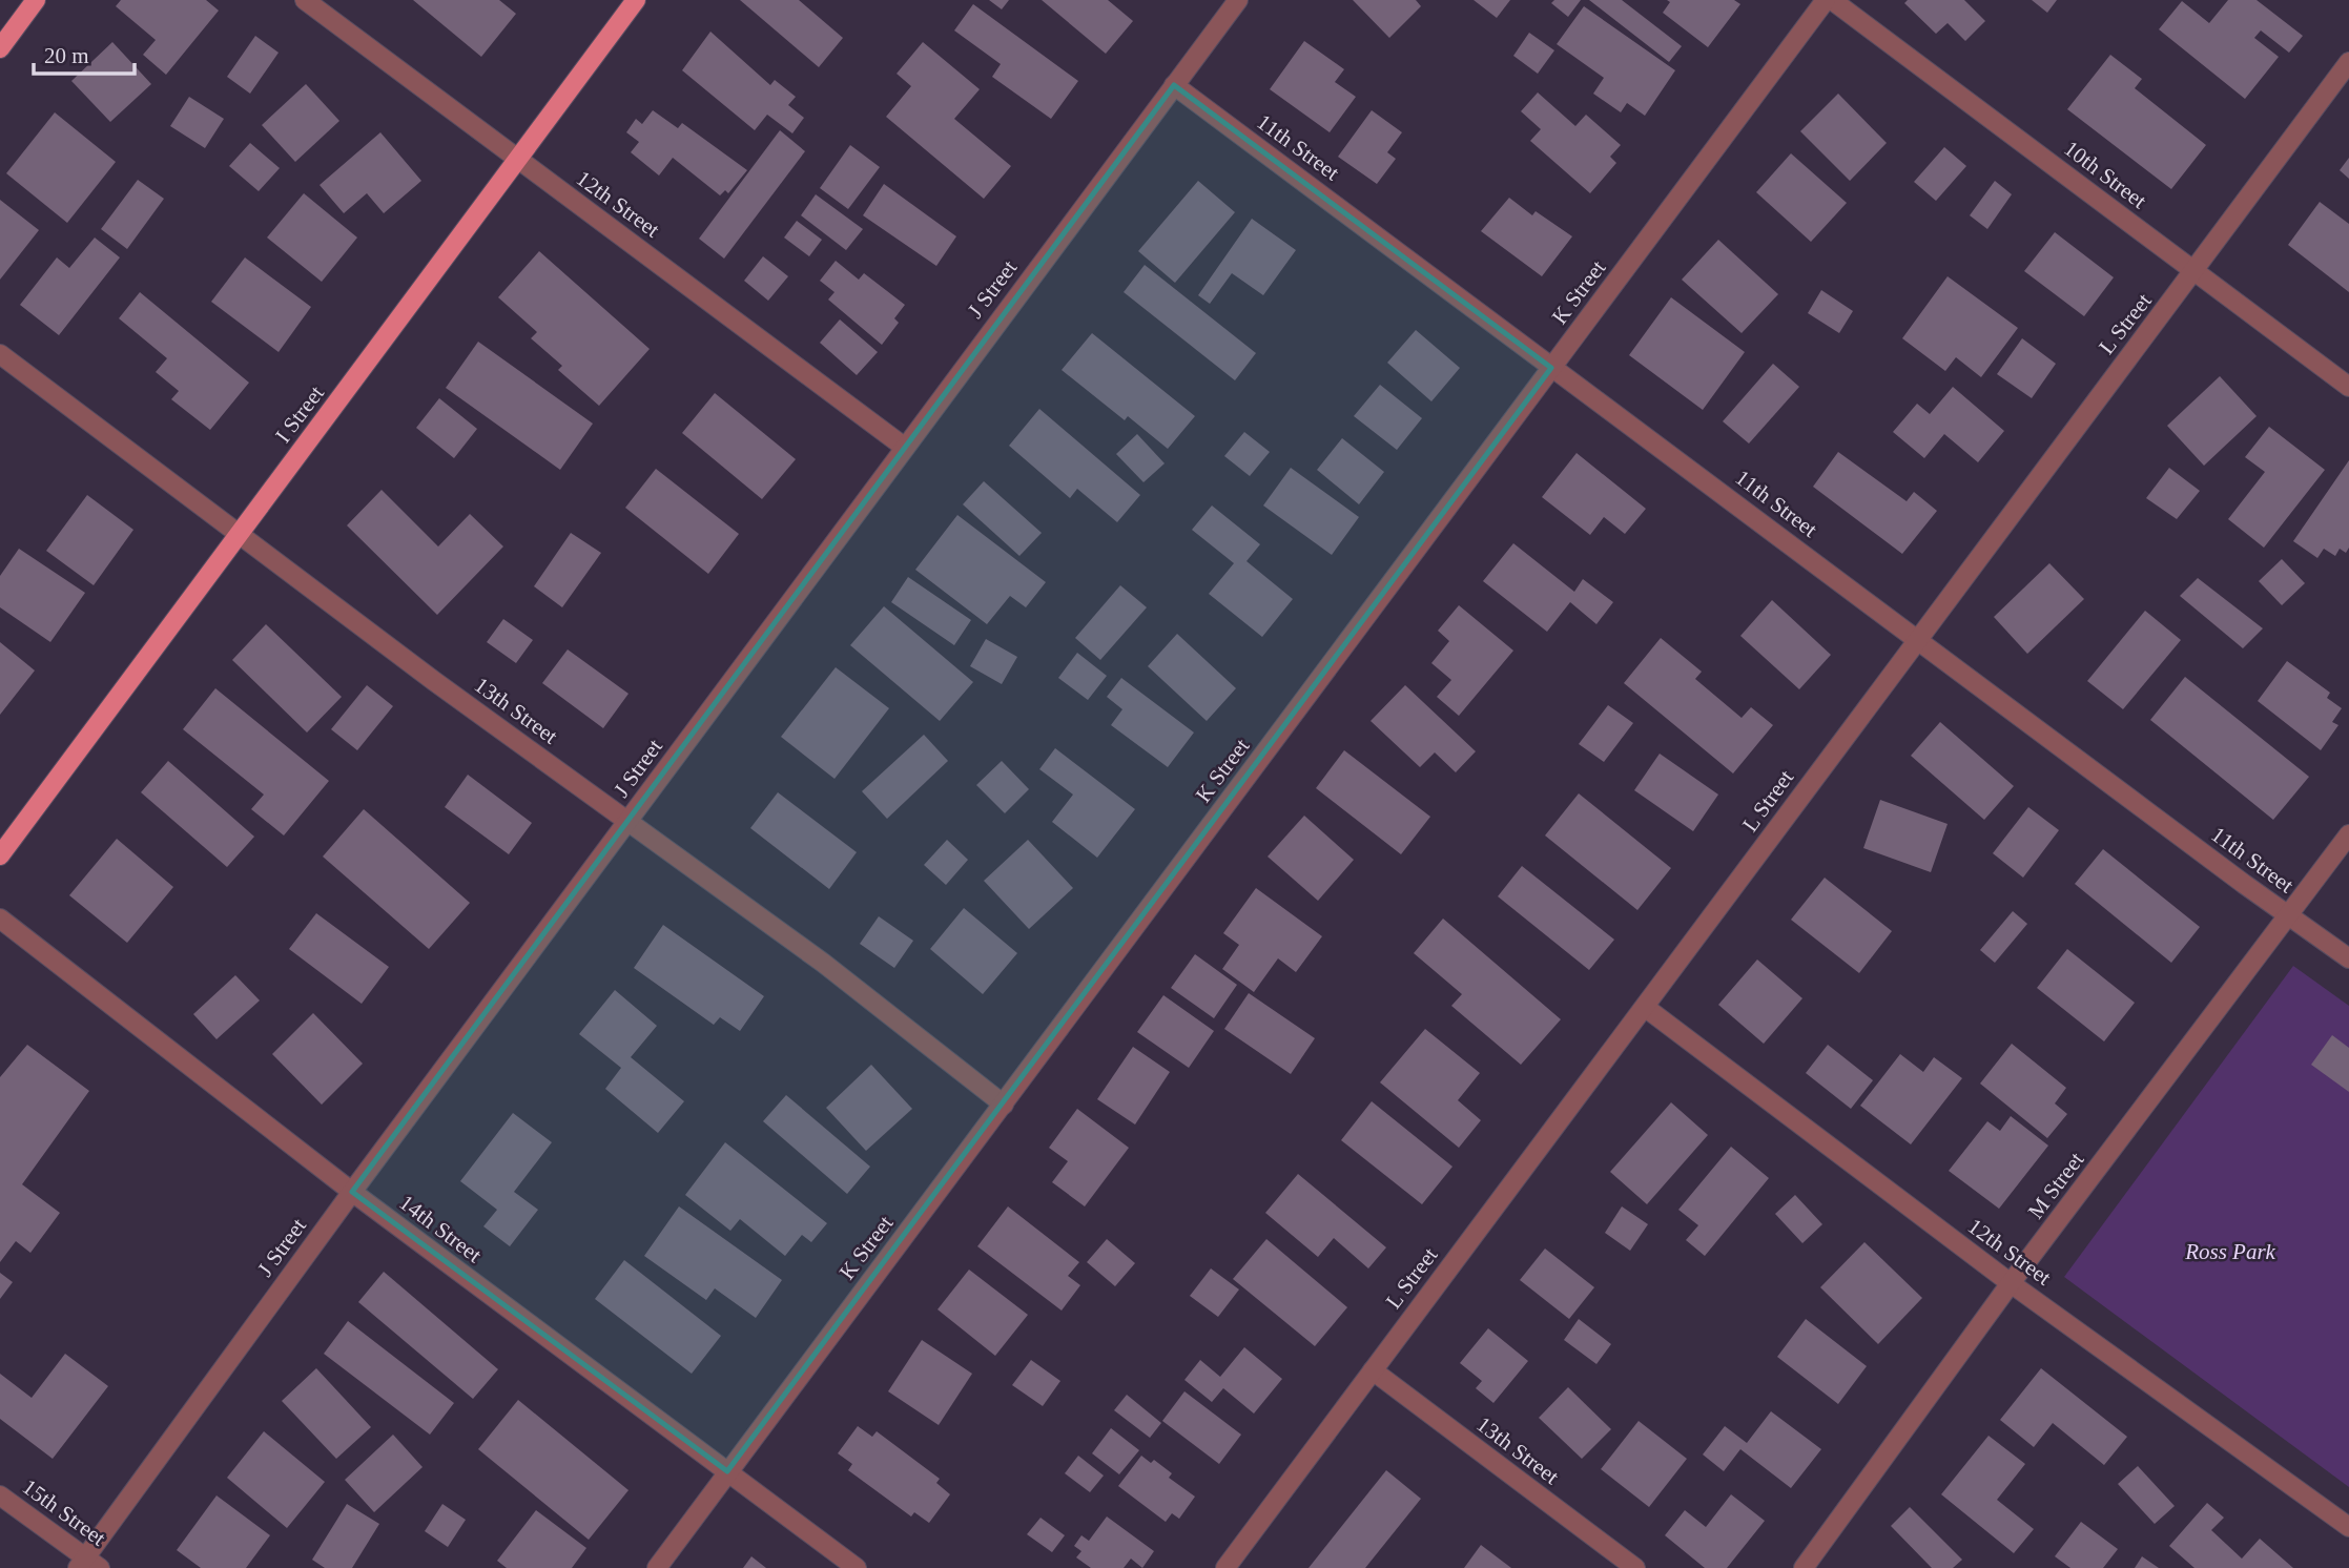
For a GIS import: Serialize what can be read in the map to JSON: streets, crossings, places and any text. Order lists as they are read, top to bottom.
{
  "streets": {
    "main road": ["I Street"],
    "street": [
      "11th Street",
      "10th Street",
      "12th Street",
      "J Street",
      "K Street",
      "L Street",
      "13th Street",
      "M Street",
      "14th Street",
      "15th Street"
    ]
  },
  "crossings": [
    ["11th Street", "J Street"],
    ["11th Street", "K Street"],
    ["11th Street", "L Street"],
    ["11th Street", "M Street"],
    ["10th Street", "L Street"],
    ["12th Street", "J Street"],
    ["12th Street", "L Street"],
    ["12th Street", "I Street"],
    ["12th Street", "M Street"],
    ["J Street", "13th Street"],
    ["J Street", "14th Street"],
    ["J Street", "15th Street"],
    ["K Street", "13th Street"],
    ["K Street", "14th Street"],
    ["L Street", "13th Street"],
    ["I Street", "13th Street"]
  ],
  "parks": ["Ross Park"],
  "scale_bar": "20 m"
}
